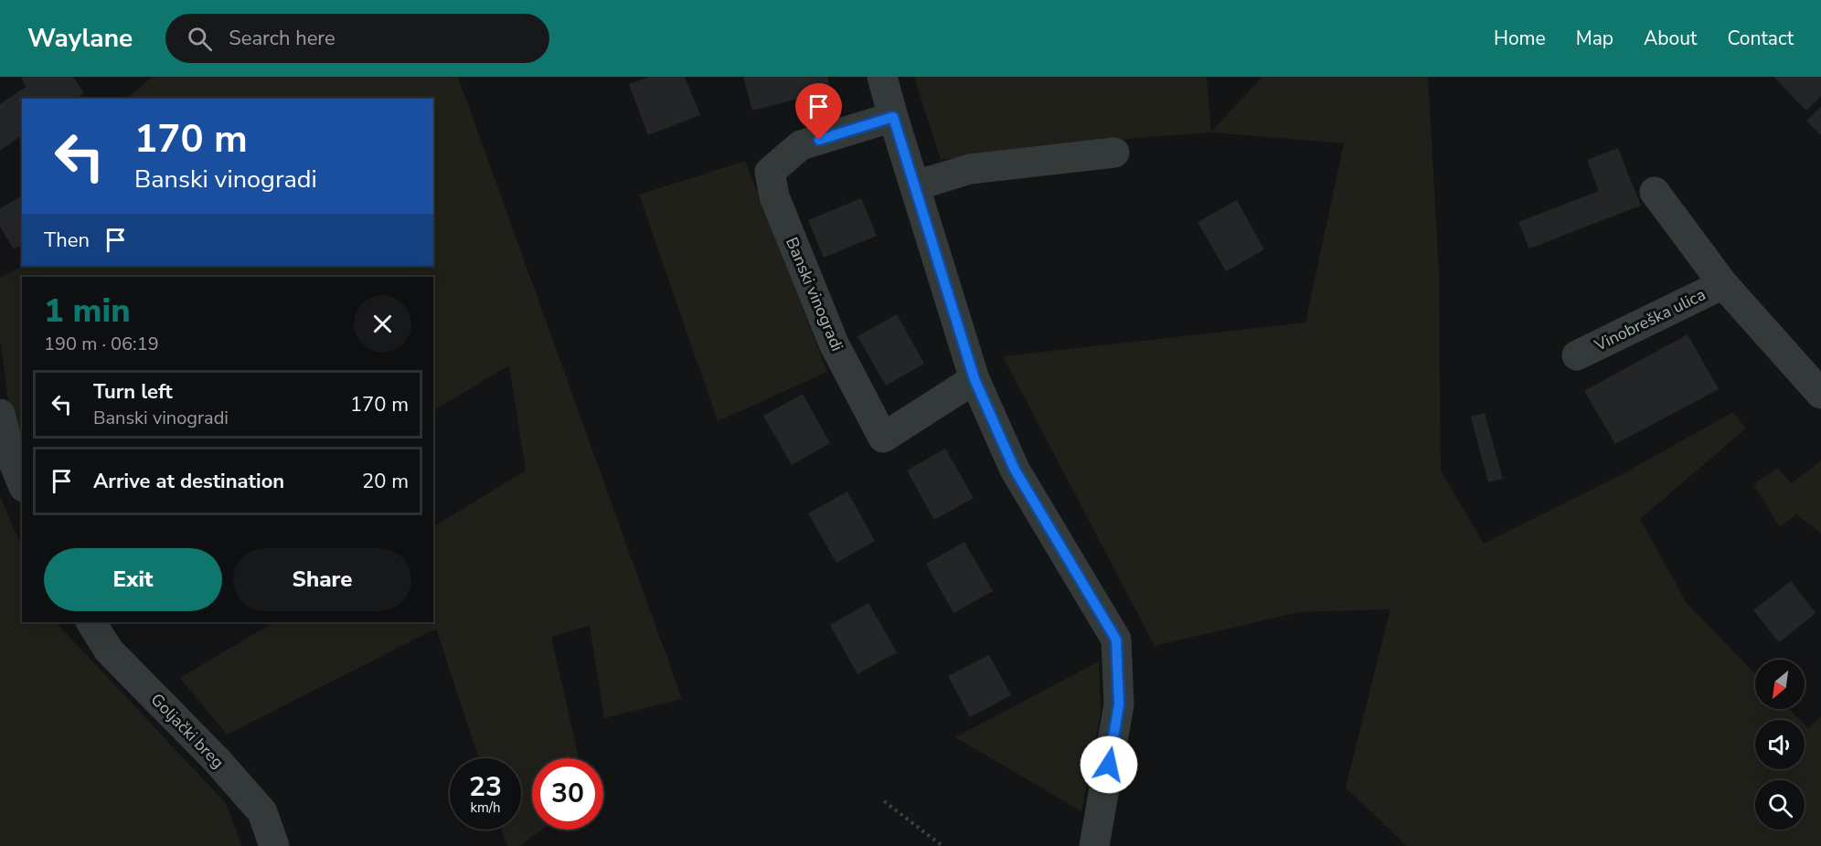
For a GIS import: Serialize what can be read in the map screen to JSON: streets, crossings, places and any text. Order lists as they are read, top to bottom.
{
  "streets": {
    "street": ["Banski vinogradi", "Vinobreška ulica", "Goljački breg"]
  },
  "north": "bottom left",
  "page": {
    "header": "Waylane",
    "search": "Search here",
    "nav": [
      "Home",
      "Map",
      "About",
      "Contact"
    ],
    "turn": ["170 m", "Banski vinogradi"],
    "then": "Then",
    "heading": ["1 min", "190 m · 06:19"],
    "list": [
      {
        "name": "Turn left",
        "note": "Banski vinogradi",
        "value": "170 m"
      },
      {
        "name": "Arrive at destination",
        "value": "20 m"
      }
    ],
    "buttons": ["Exit", "Share"],
    "speed": "23 km/h",
    "limit": "30"
  }
}
